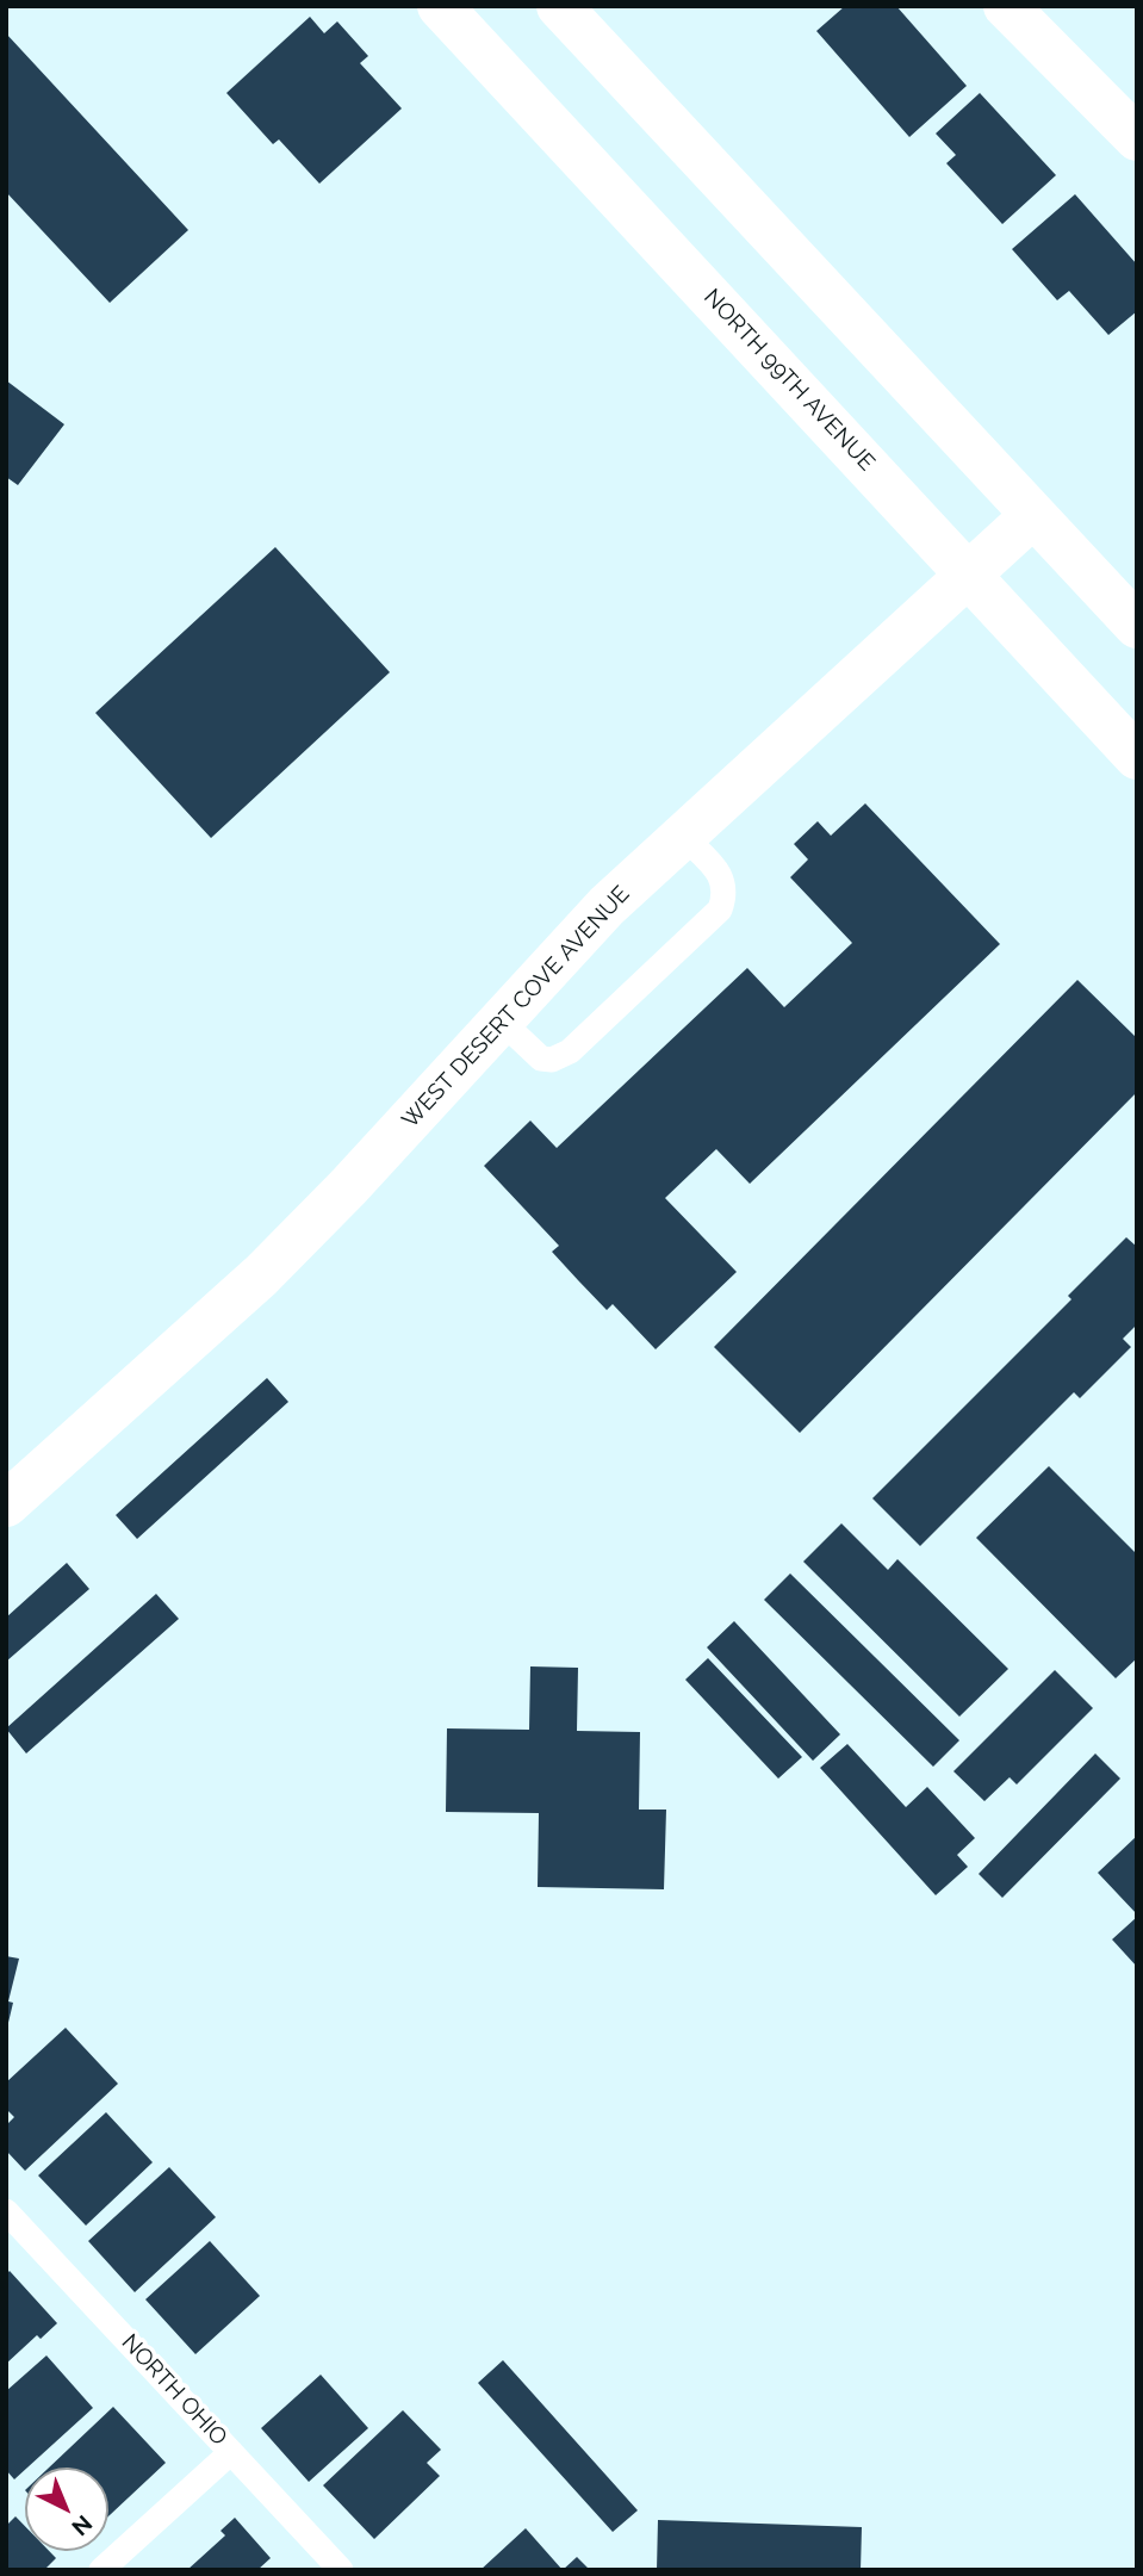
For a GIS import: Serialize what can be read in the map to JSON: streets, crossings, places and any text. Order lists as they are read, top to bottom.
{
  "streets": {
    "main road": ["NORTH 99TH AVENUE", "WEST DESERT COVE AVENUE"],
    "lane": ["NORTH OHIO"]
  },
  "crossings": [
    ["NORTH 99TH AVENUE", "WEST DESERT COVE AVENUE"]
  ],
  "north": "bottom right"
}
